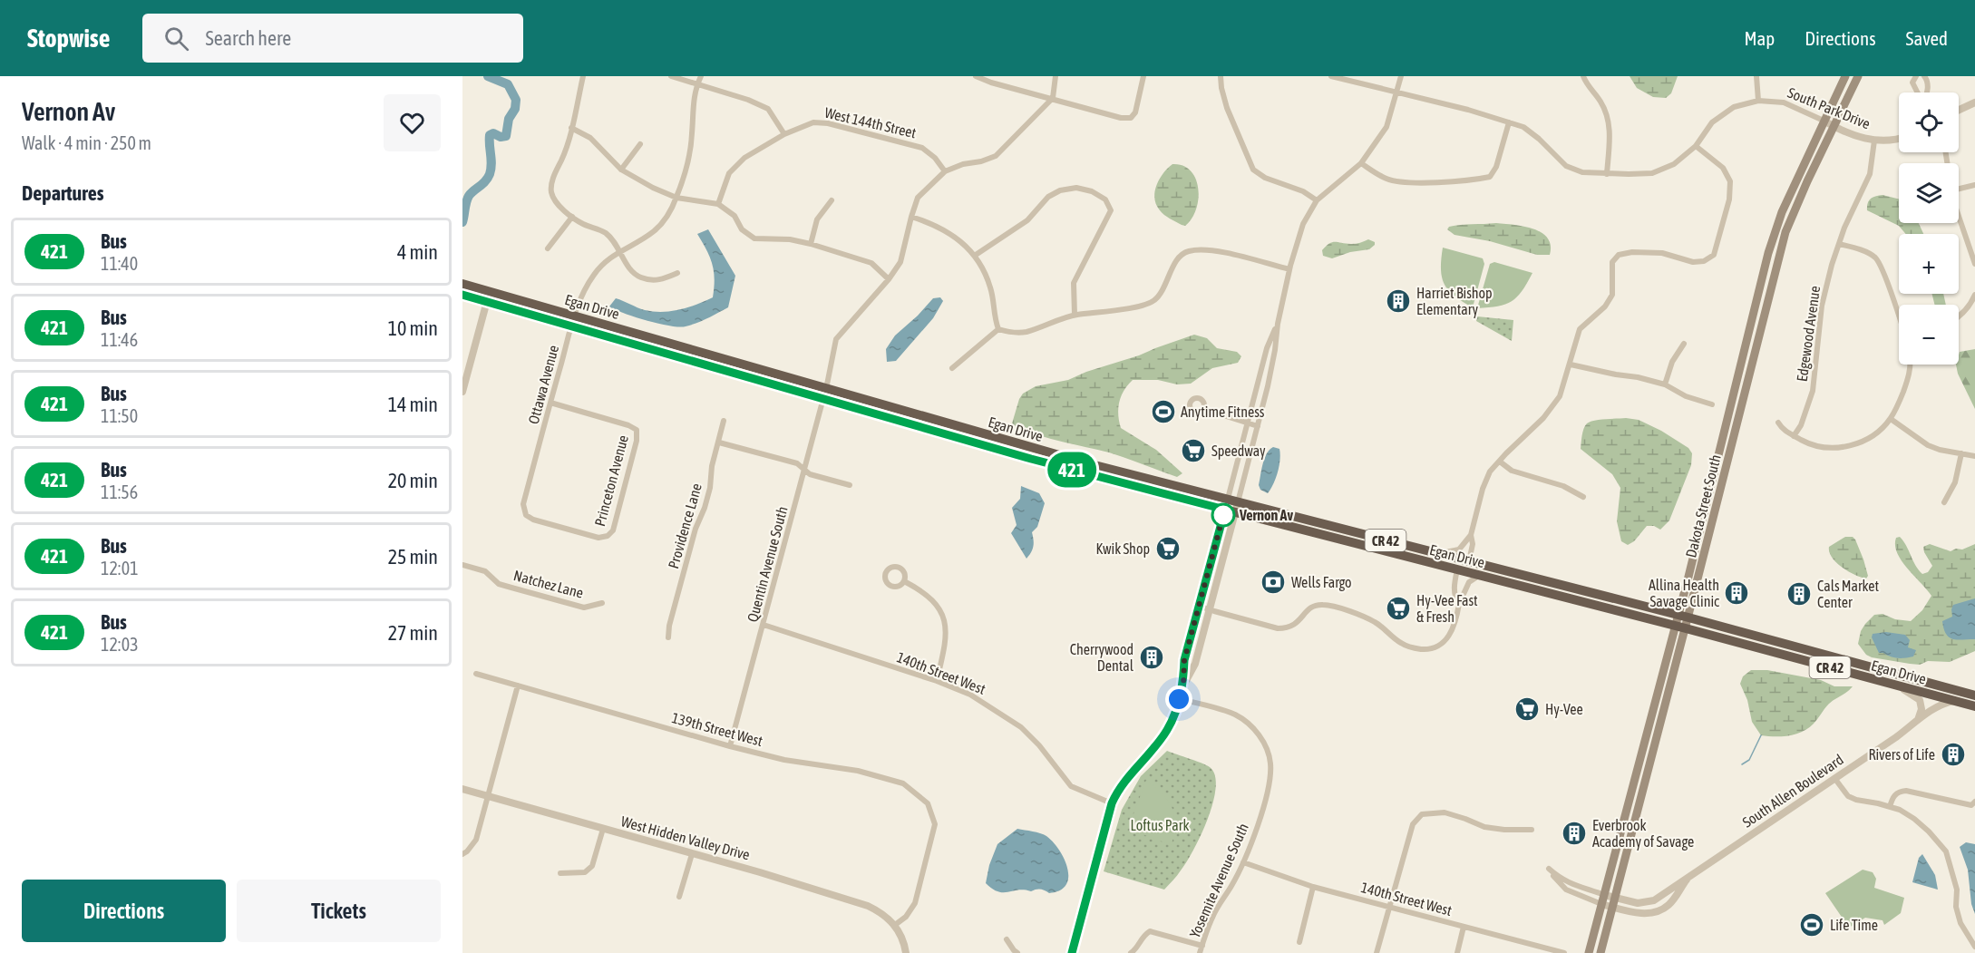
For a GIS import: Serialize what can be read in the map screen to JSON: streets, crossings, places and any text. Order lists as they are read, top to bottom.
{
  "streets": {
    "highway": ["Egan Drive", "CR 42"],
    "main road": ["Dakota Street South"],
    "street": [
      "South Park Drive",
      "West 144th Street",
      "Edgewood Avenue",
      "Ottawa Avenue",
      "Princeton Avenue",
      "Providence Lane",
      "Quentin Avenue South",
      "Natchez Lane",
      "140th Street West",
      "139th Street West",
      "South Allen Boulevard",
      "West Hidden Valley Drive",
      "Yosemite Avenue South"
    ]
  },
  "crossings": [
    ["South Park Drive", "Edgewood Avenue"],
    ["South Park Drive", "Dakota Street South"],
    ["West 144th Street", "Quentin Avenue South"],
    ["Egan Drive", "Ottawa Avenue"],
    ["Egan Drive", "Dakota Street South"],
    ["Egan Drive", "Quentin Avenue South"],
    ["Egan Drive", "South Allen Boulevard"],
    ["Ottawa Avenue", "Princeton Avenue"],
    ["Dakota Street South", "South Allen Boulevard"],
    ["Quentin Avenue South", "140th Street West"],
    ["Quentin Avenue South", "139th Street West"],
    ["140th Street West", "Yosemite Avenue South"],
    ["139th Street West", "West Hidden Valley Drive"]
  ],
  "parks": ["Loftus Park"],
  "places": {
    "building": [
      "Harriet Bishop Elementary",
      "Allina Health Savage Clinic",
      "Cals Market Center",
      "Cherrywood Dental",
      "Rivers of Life",
      "Everbrook Academy of Savage"
    ],
    "sports": ["Anytime Fitness", "Life Time"],
    "supermarket": [
      "Speedway",
      "Kwik Shop",
      "Hy-Vee Fast & Fresh",
      "Hy-Vee"
    ],
    "other": ["Vernon Av"],
    "bank": ["Wells Fargo"]
  },
  "lines": ["bus line 421"],
  "page": {
    "header": "Stopwise",
    "search": "Search here",
    "nav": ["Map", "Directions", "Saved"],
    "heading": [
      ["Vernon Av", "Walk · 4 min · 250 m"],
      "Departures"
    ],
    "on_map": "421",
    "map_buttons": ["+", "−"],
    "list": [
      {
        "mark": "421",
        "name": "Bus",
        "note": "11:40",
        "value": "4 min"
      },
      {
        "mark": "421",
        "name": "Bus",
        "note": "11:46",
        "value": "10 min"
      },
      {
        "mark": "421",
        "name": "Bus",
        "note": "11:50",
        "value": "14 min"
      },
      {
        "mark": "421",
        "name": "Bus",
        "note": "11:56",
        "value": "20 min"
      },
      {
        "mark": "421",
        "name": "Bus",
        "note": "12:01",
        "value": "25 min"
      },
      {
        "mark": "421",
        "name": "Bus",
        "note": "12:03",
        "value": "27 min"
      }
    ],
    "buttons": ["Directions", "Tickets"]
  }
}
